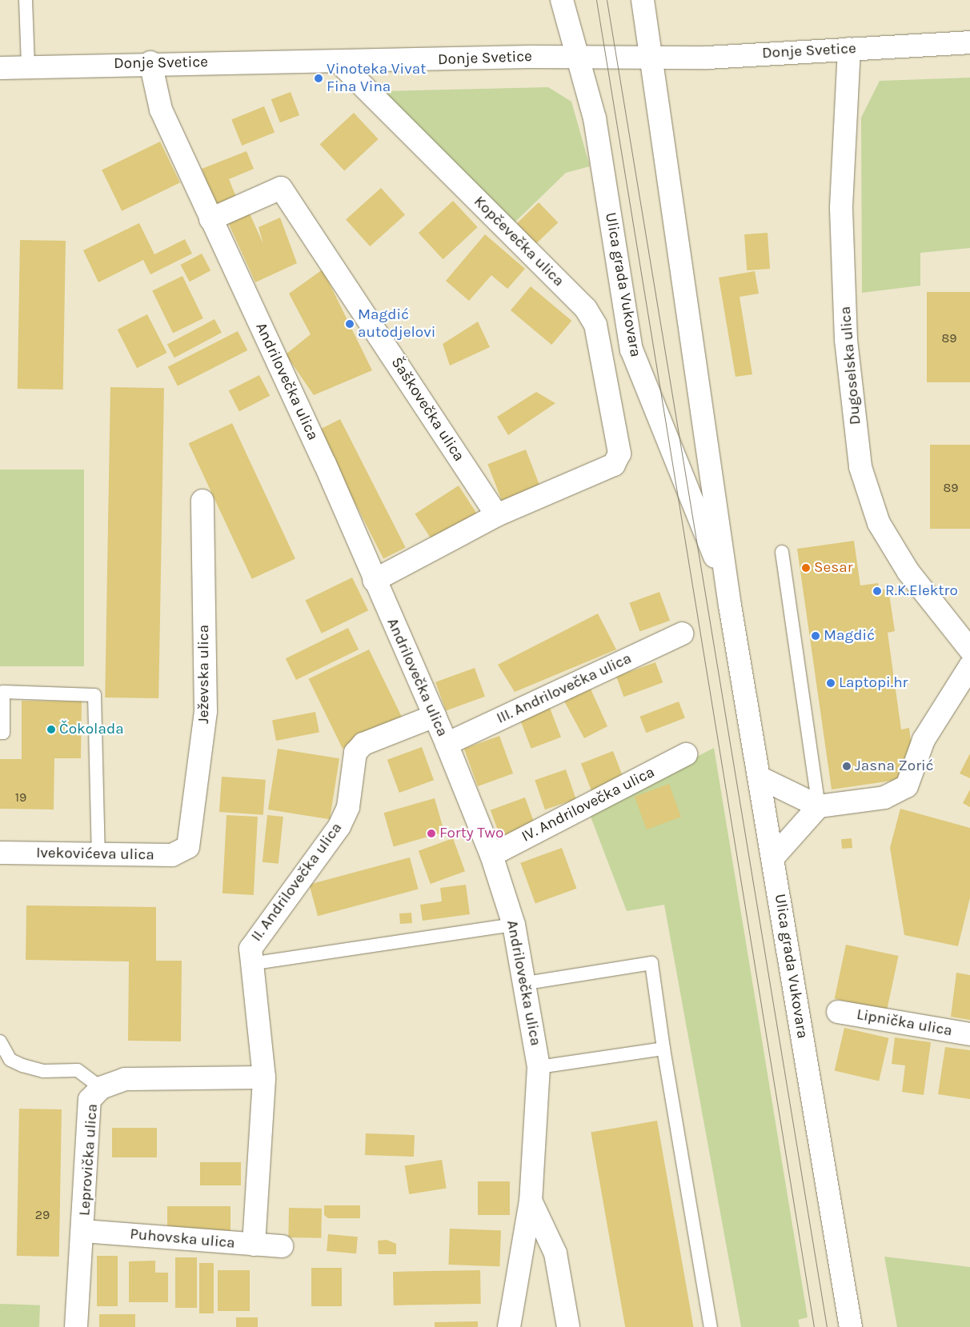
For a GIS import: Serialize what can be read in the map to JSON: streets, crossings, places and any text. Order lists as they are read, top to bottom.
{
  "streets": {
    "street": [
      "Donje Svetice",
      "Kopčevečka ulica",
      "Ulica grada Vukovara",
      "Dugoselska ulica",
      "Andrilovečka ulica",
      "Šaškovečka ulica",
      "Ježevska ulica",
      "III. Andrilovečka ulica",
      "IV. Andrilovečka ulica",
      "Ivekovićeva ulica",
      "II. Andrilovečka ulica",
      "Lipnička ulica",
      "Leprovička ulica",
      "Puhovska ulica"
    ]
  },
  "crossings": [
    ["Donje Svetice", "Kopčevečka ulica"],
    ["Donje Svetice", "Ulica grada Vukovara"],
    ["Donje Svetice", "Dugoselska ulica"],
    ["Donje Svetice", "Andrilovečka ulica"],
    ["Kopčevečka ulica", "Šaškovečka ulica"],
    ["Andrilovečka ulica", "Šaškovečka ulica"],
    ["Andrilovečka ulica", "III. Andrilovečka ulica"],
    ["Andrilovečka ulica", "IV. Andrilovečka ulica"],
    ["Andrilovečka ulica", "II. Andrilovečka ulica"],
    ["Ježevska ulica", "Ivekovićeva ulica"],
    ["II. Andrilovečka ulica", "Leprovička ulica"],
    ["II. Andrilovečka ulica", "Puhovska ulica"],
    ["Leprovička ulica", "Puhovska ulica"]
  ],
  "places": [
    "Vinoteka Vivat Fina Vina",
    "Magdić autodjelovi",
    "Sesar",
    "R.K.Elektro",
    "Magdić",
    "Laptopi.hr",
    "Čokolada",
    "Jasna Zorić",
    "Forty Two"
  ],
  "house_numbers": [
    "89",
    "89",
    "19",
    "29"
  ]
}
